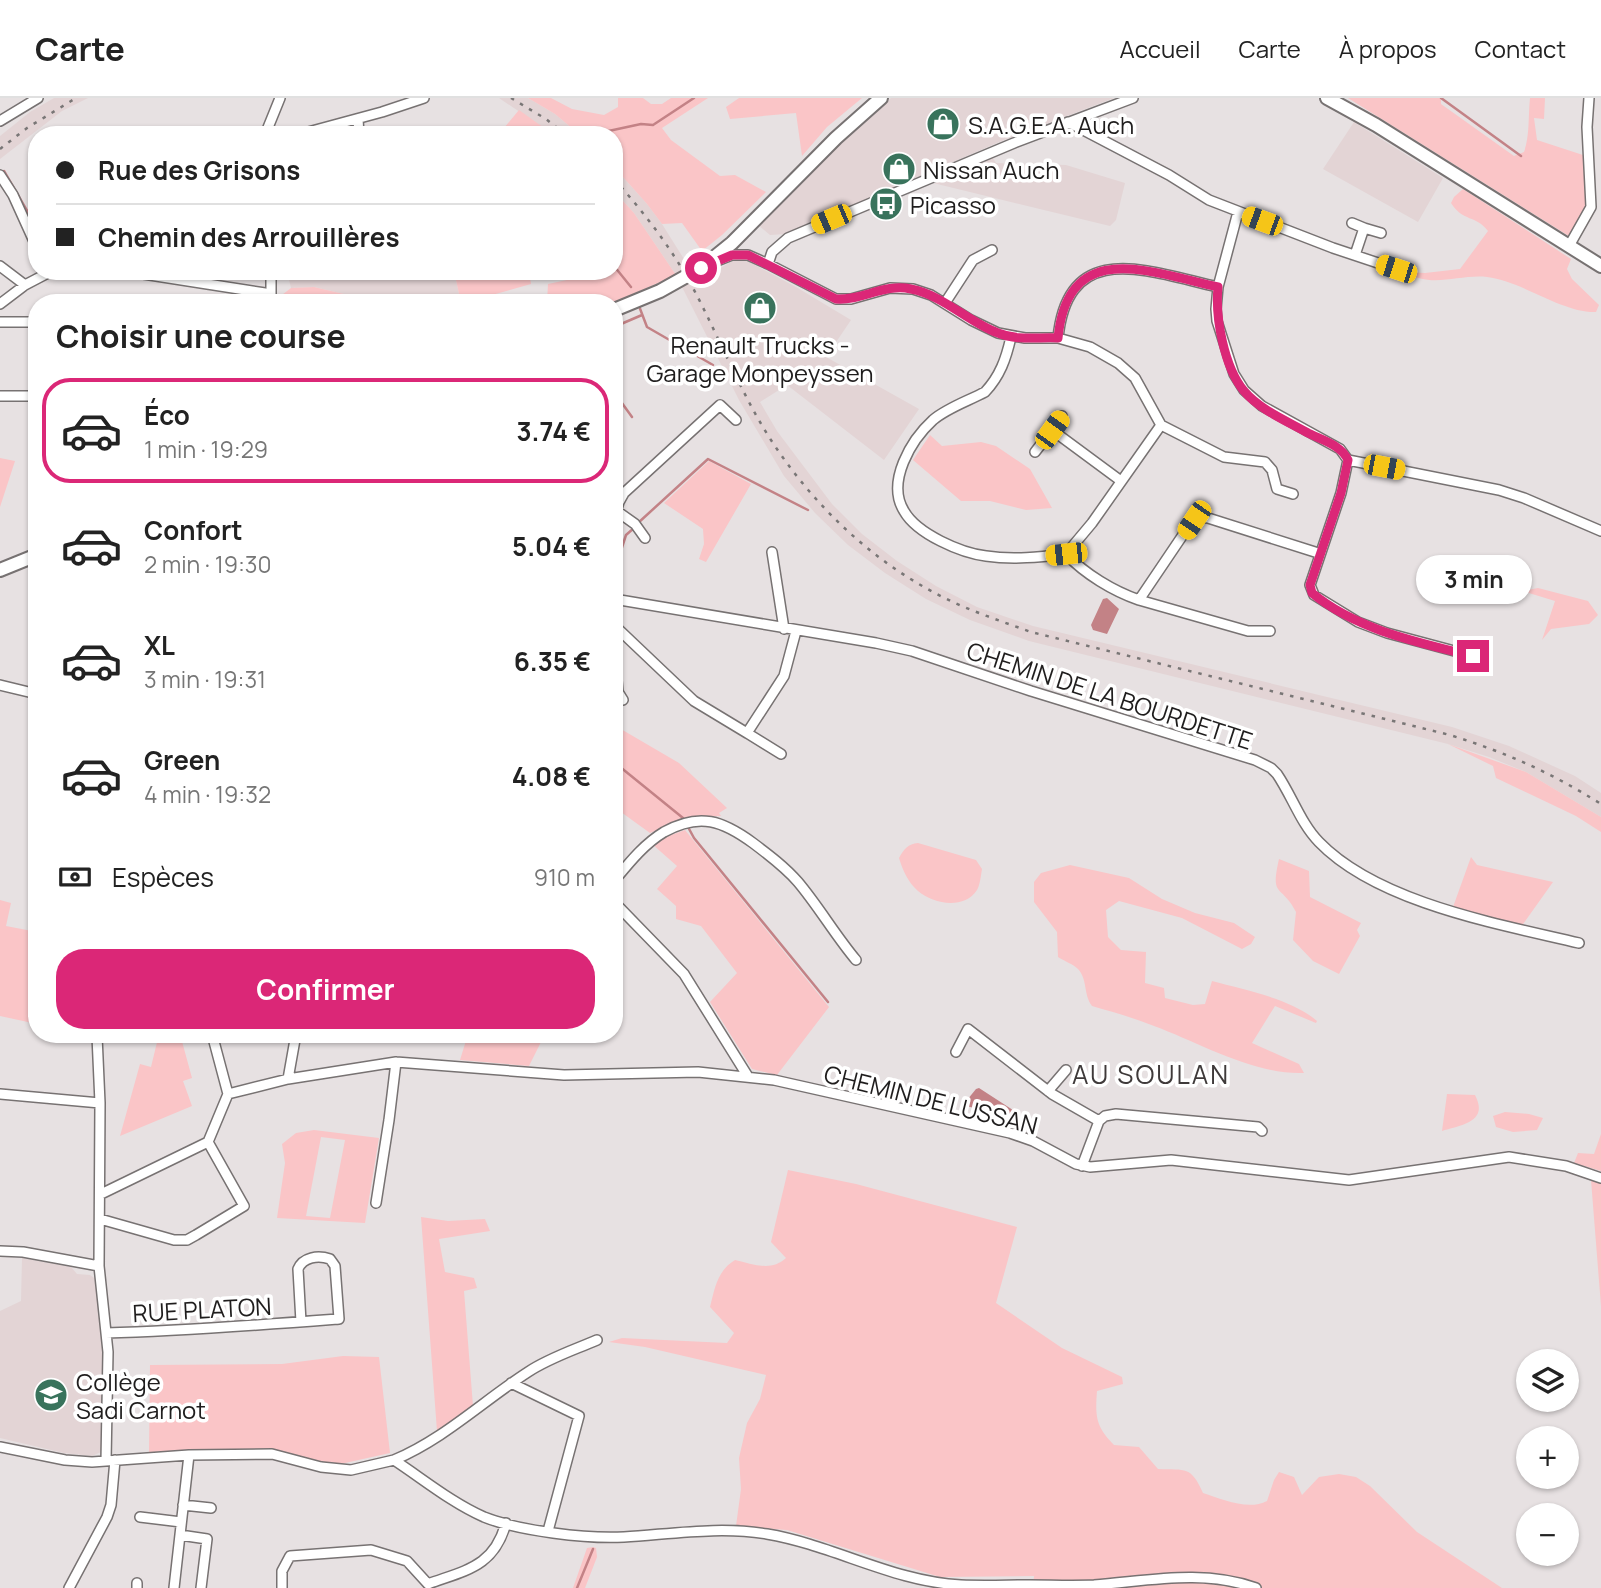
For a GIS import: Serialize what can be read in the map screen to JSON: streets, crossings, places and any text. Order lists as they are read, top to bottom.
{
  "streets": {
    "street": ["CHEMIN DE LA BOURDETTE", "CHEMIN DE LUSSAN", "RUE PLATON"]
  },
  "districts": ["AU SOULAN"],
  "places": {
    "shop": ["S.A.G.E.A. Auch", "Nissan Auch", "Renault Trucks - Garage Monpeyssen"],
    "bus stop": ["Picasso"],
    "school or university": ["Collège Sadi Carnot"]
  },
  "page": {
    "header": "Carte",
    "nav": [
      "Accueil",
      "Carte",
      "À propos",
      "Contact"
    ],
    "banner": ["Rue des Grisons", "Chemin des Arrouillères"],
    "heading": "Choisir une course",
    "list": [
      {
        "name": "Éco",
        "note": "1 min · 19:29",
        "value": "3.74 €"
      },
      {
        "name": "Confort",
        "note": "2 min · 19:30",
        "value": "5.04 €"
      },
      {
        "name": "XL",
        "note": "3 min · 19:31",
        "value": "6.35 €"
      },
      {
        "name": "Green",
        "note": "4 min · 19:32",
        "value": "4.08 €"
      }
    ],
    "bubble": "3 min",
    "pay": ["Espèces", "910 m"],
    "buttons": "Confirmer",
    "map_buttons": ["+", "−"]
  }
}
